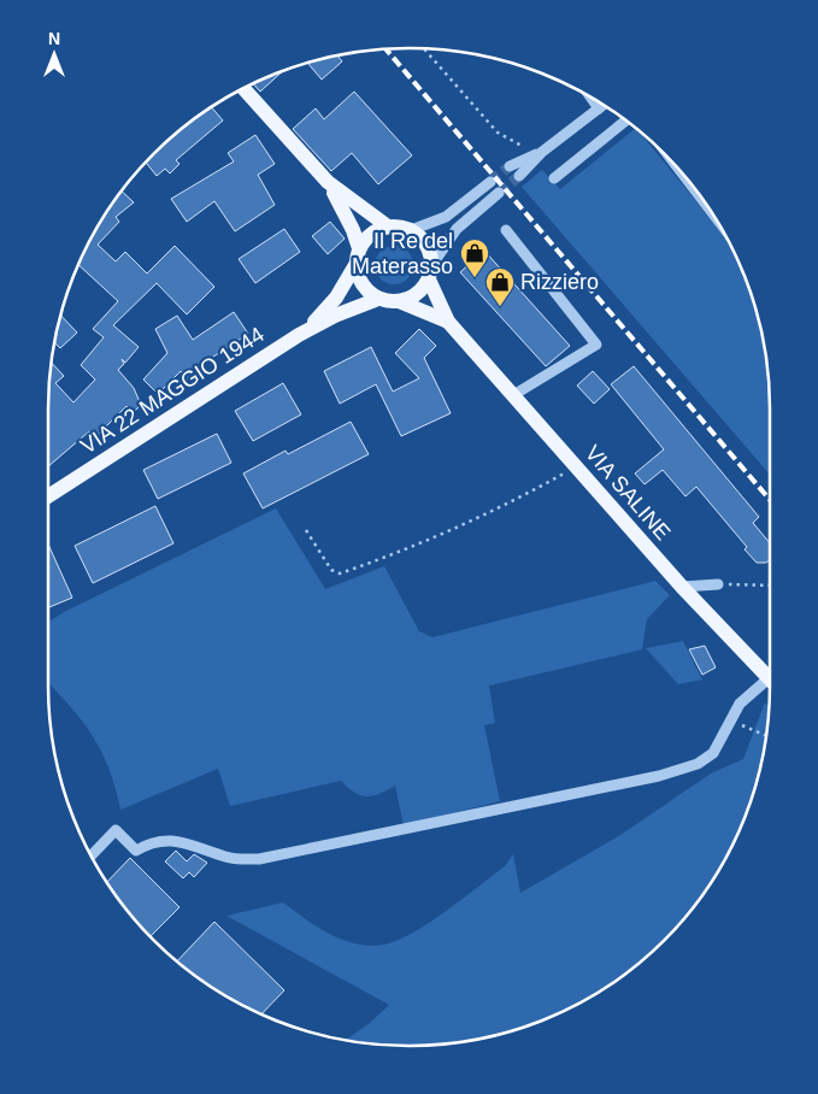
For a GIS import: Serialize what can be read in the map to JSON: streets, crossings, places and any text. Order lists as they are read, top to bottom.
{
  "streets": {
    "main road": ["VIA 22 MAGGIO 1944", "VIA SALINE"]
  },
  "crossings": [
    ["VIA 22 MAGGIO 1944", "VIA SALINE"]
  ],
  "places": {
    "shop": ["Il Re del Materasso", "Rizziero"]
  },
  "north": "top"
}
